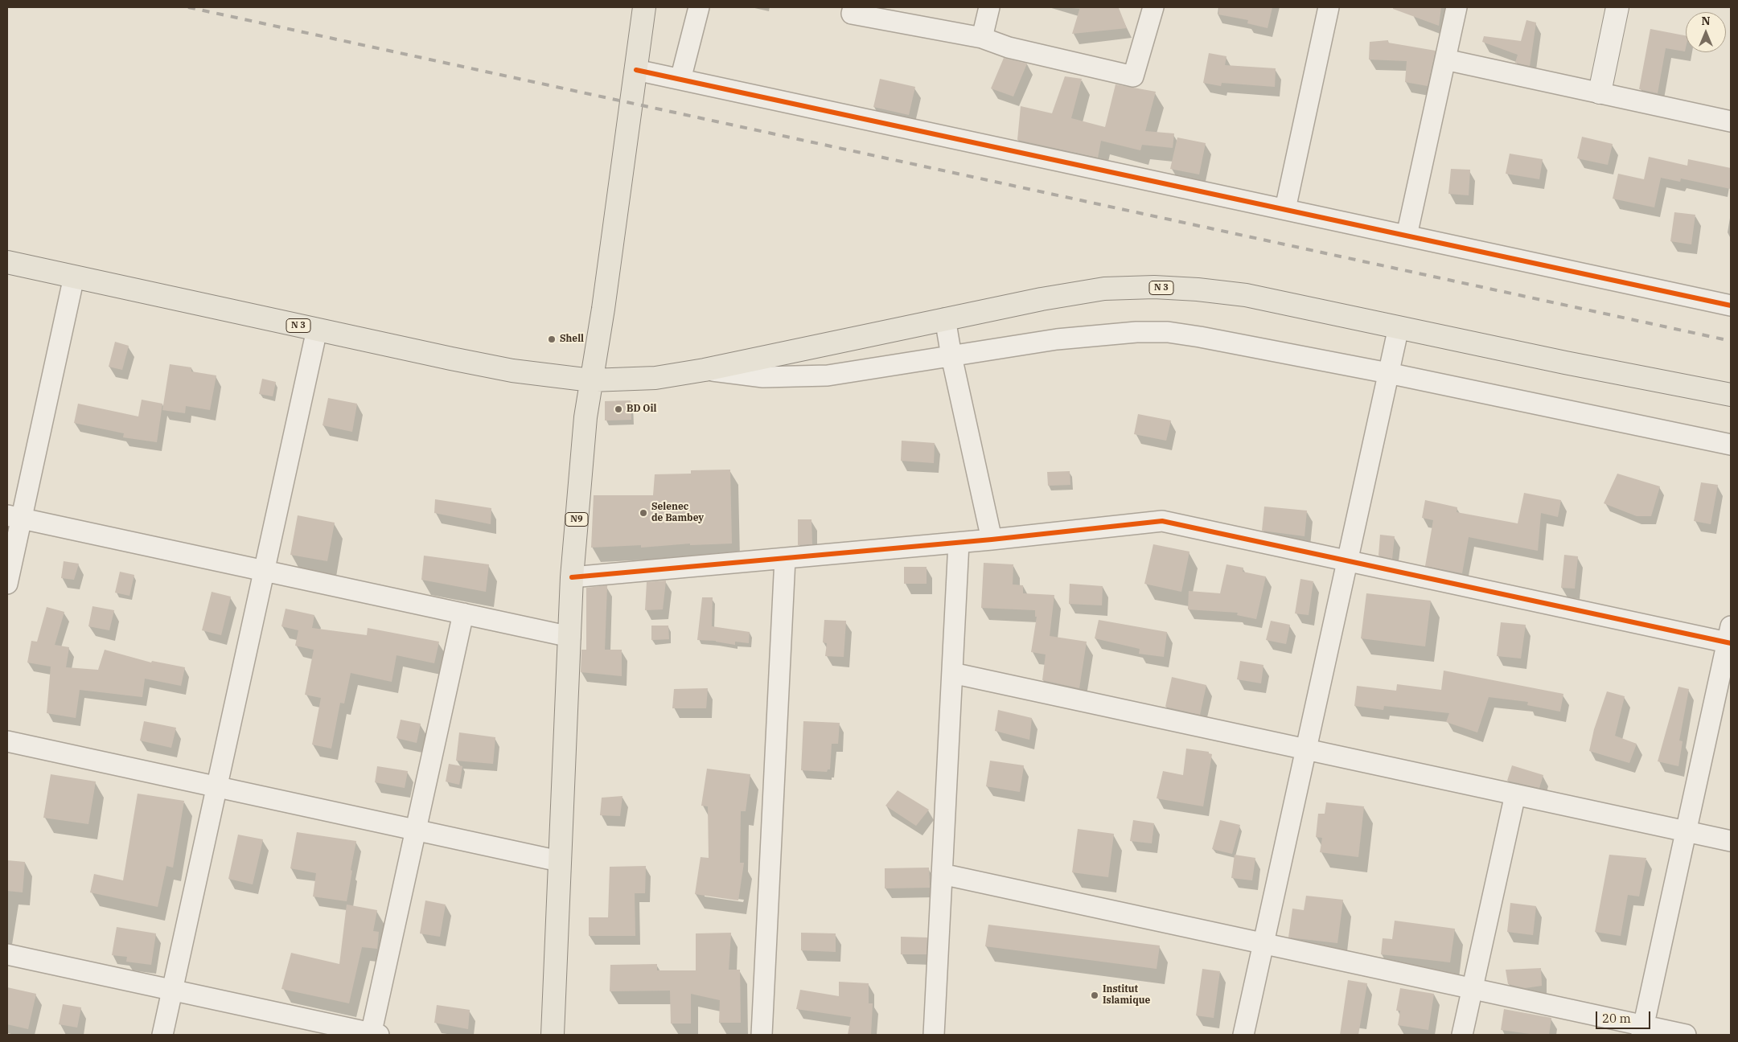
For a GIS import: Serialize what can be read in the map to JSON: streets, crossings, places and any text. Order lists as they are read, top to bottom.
{
  "streets": {
    "main road": ["N 3", "N9"]
  },
  "crossings": [
    ["N 3", "N9"]
  ],
  "places": [
    "Shell",
    "BD Oil",
    "Selenec de Bambey",
    "Institut Islamique"
  ],
  "scale_bar": "20 m",
  "north": "top"
}
